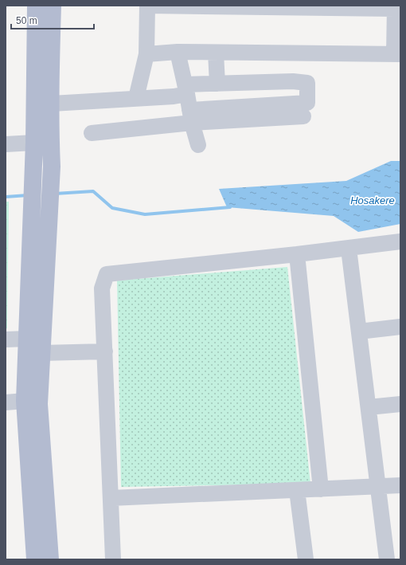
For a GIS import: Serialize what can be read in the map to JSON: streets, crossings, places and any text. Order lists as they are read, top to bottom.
{
  "water": ["Hosakere"],
  "scale_bar": "50 m"
}
